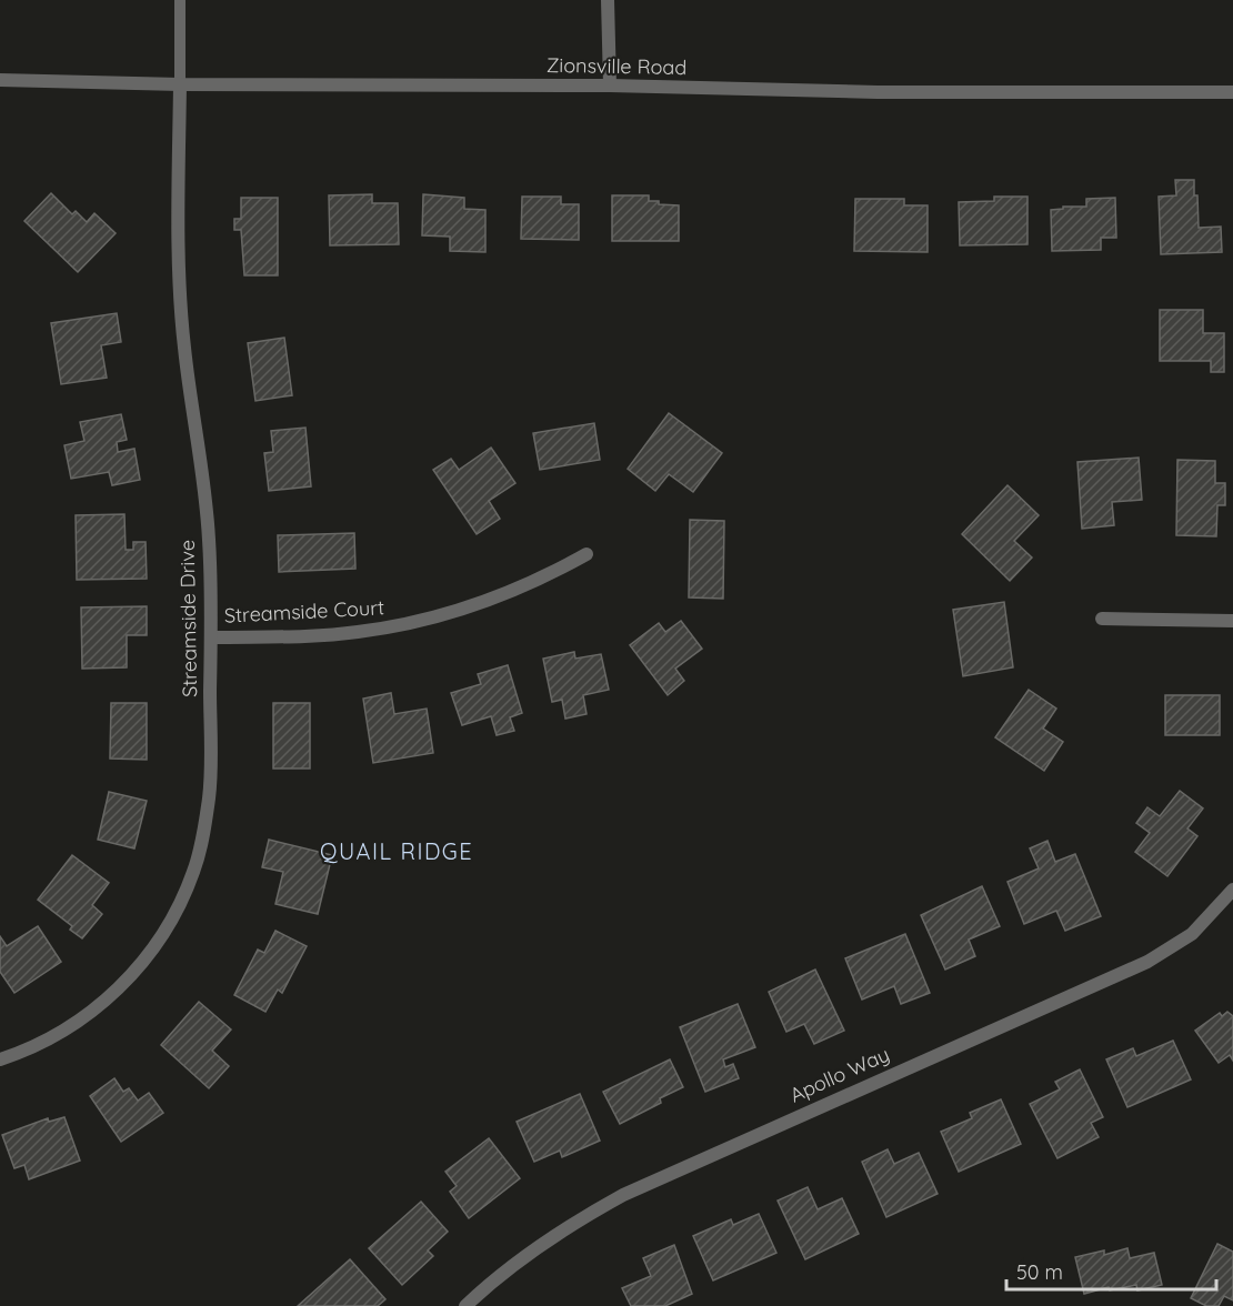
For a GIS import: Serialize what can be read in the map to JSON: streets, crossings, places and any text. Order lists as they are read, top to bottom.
{
  "streets": {
    "street": [
      "Zionsville Road",
      "Streamside Court",
      "Streamside Drive",
      "Apollo Way"
    ]
  },
  "crossings": [
    ["Zionsville Road", "Streamside Drive"],
    ["Streamside Court", "Streamside Drive"]
  ],
  "districts": ["QUAIL RIDGE"],
  "scale_bar": "50 m"
}
